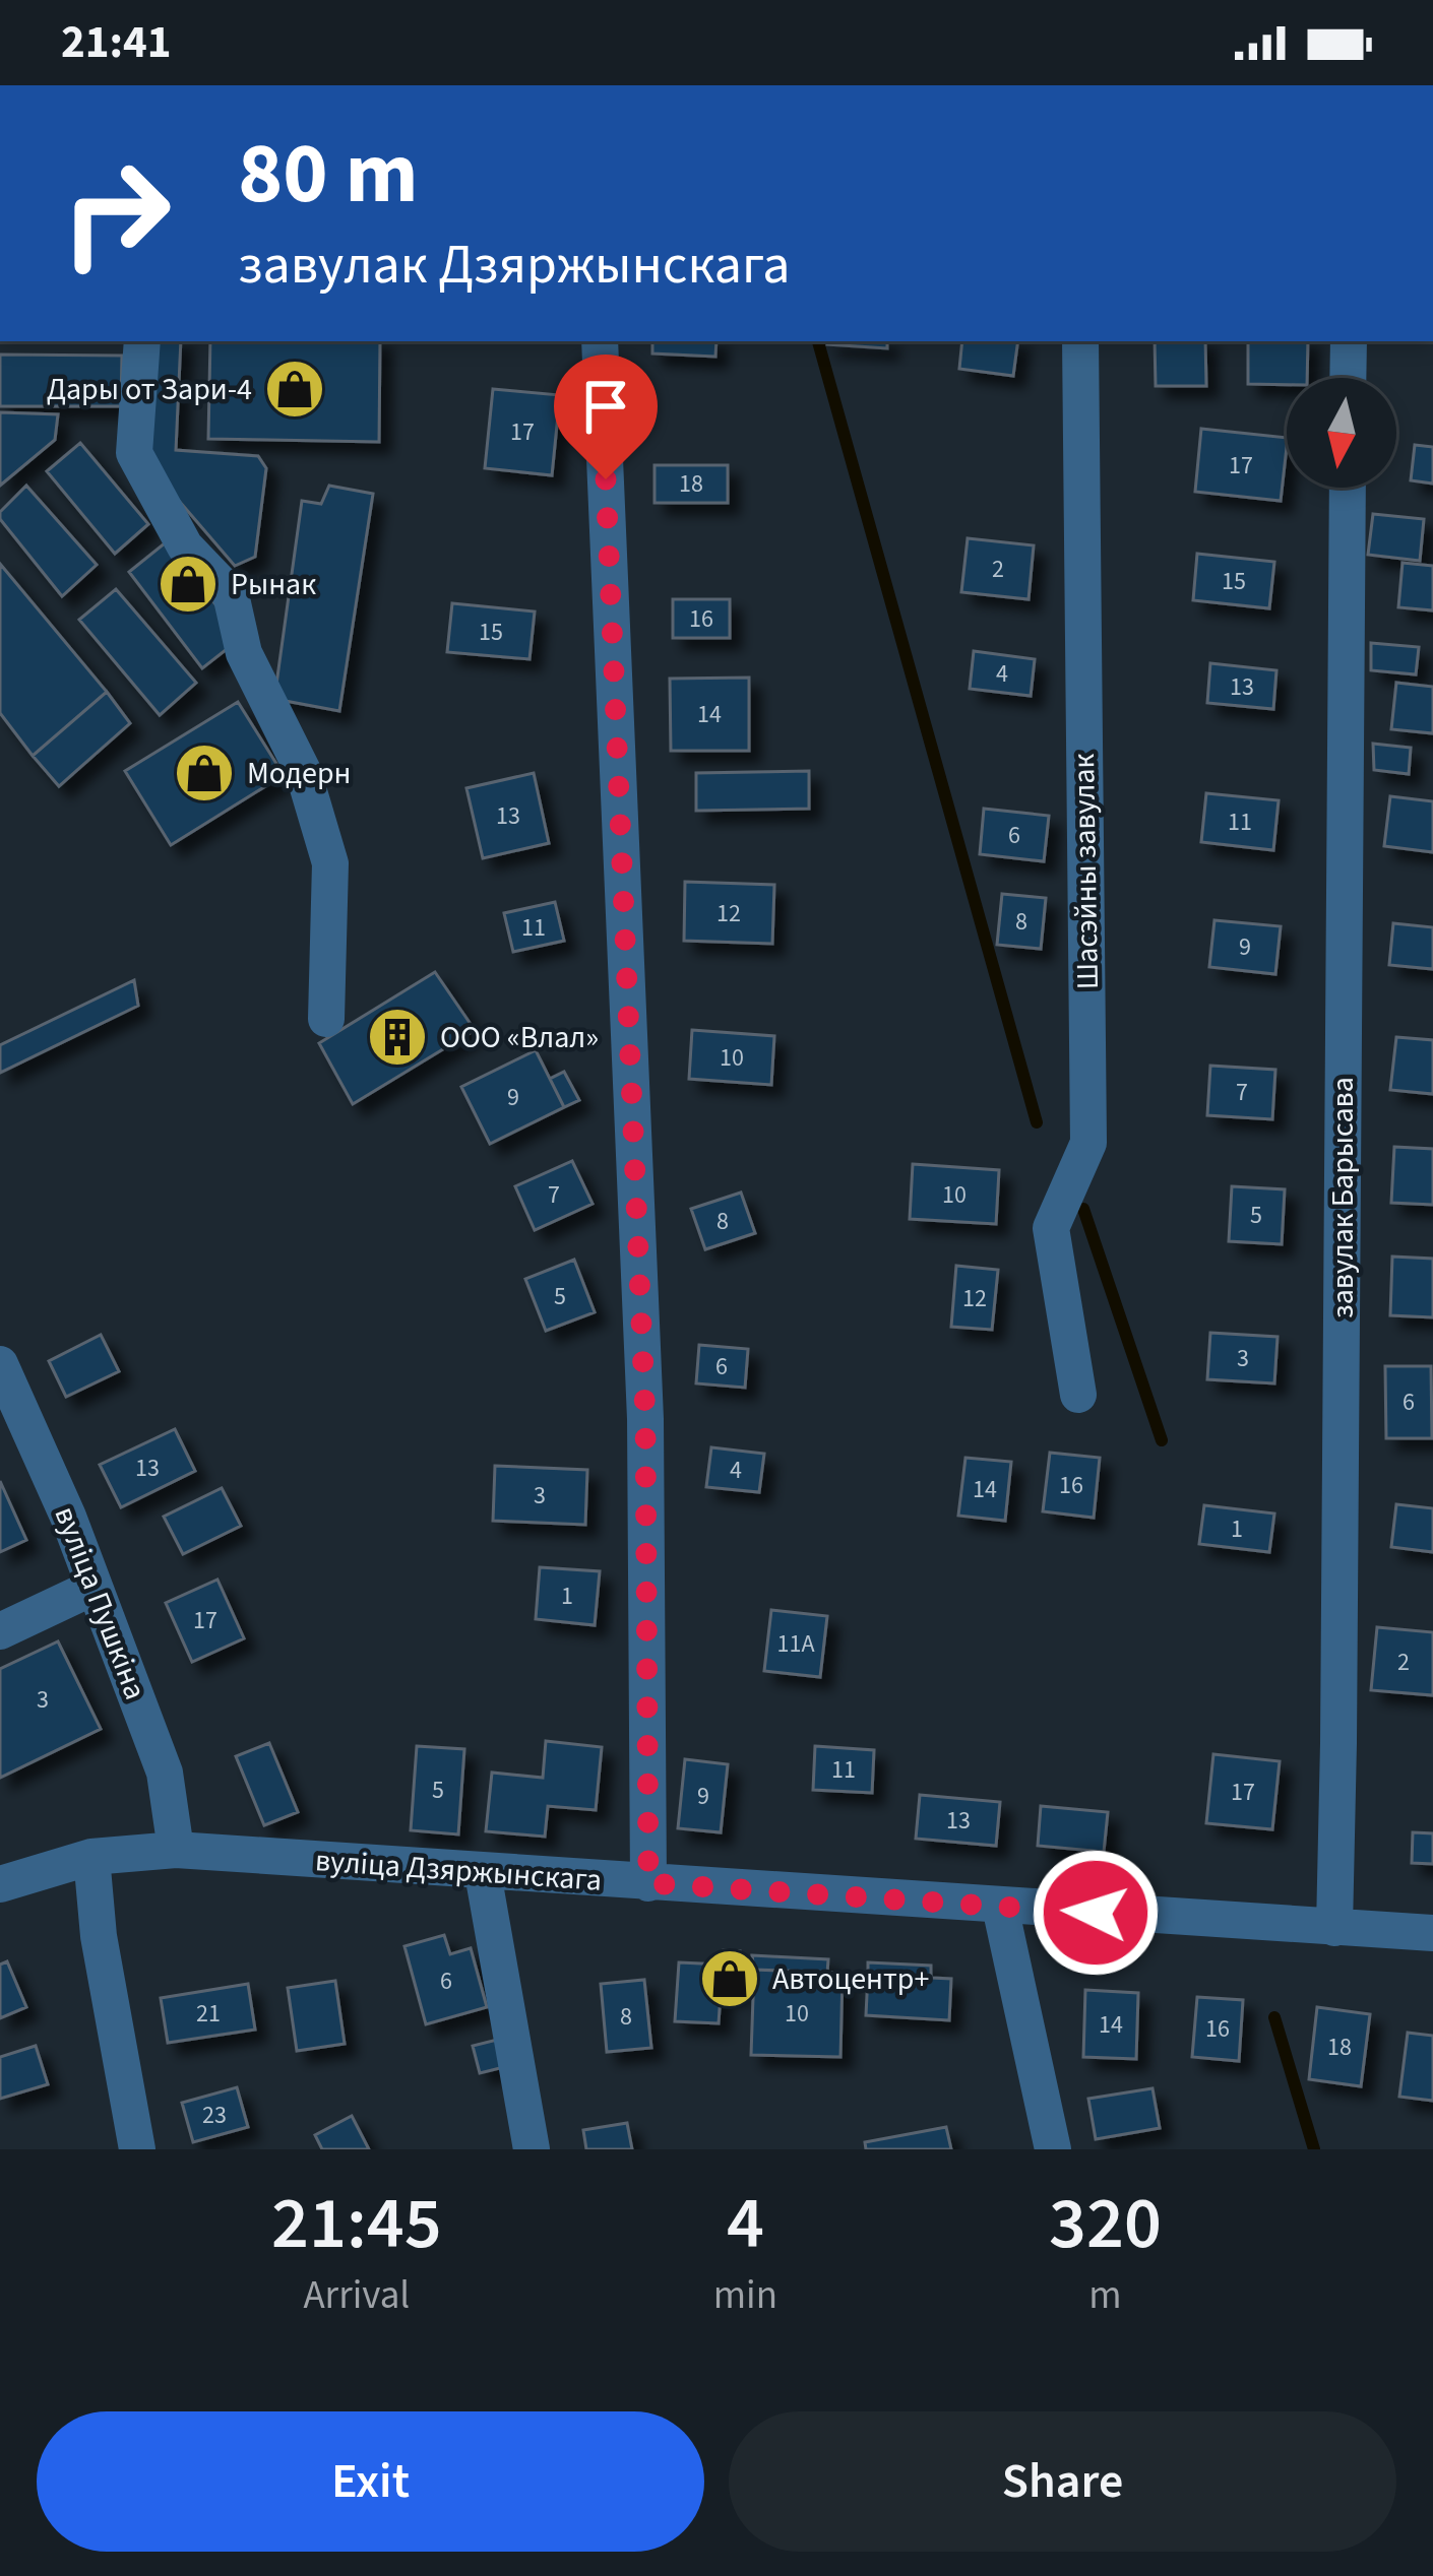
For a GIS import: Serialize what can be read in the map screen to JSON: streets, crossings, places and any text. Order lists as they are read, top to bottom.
{
  "streets": {
    "street": [
      "Шасэйны завулак",
      "завулак Барысава",
      "вуліца Пушкіна",
      "вуліца Дзяржынскага"
    ]
  },
  "crossings": [
    ["завулак Барысава", "вуліца Дзяржынскага"],
    ["вуліца Пушкіна", "вуліца Дзяржынскага"]
  ],
  "places": {
    "shop": [
      "Дары от Зари-4",
      "Рынак",
      "Модерн",
      "Автоцентр+"
    ],
    "building": ["ООО «Влал»"]
  },
  "house_numbers": [
    "17",
    "17",
    "18",
    "2",
    "15",
    "16",
    "15",
    "4",
    "13",
    "14",
    "13",
    "11",
    "6",
    "12",
    "8",
    "11",
    "9",
    "10",
    "7",
    "9",
    "7",
    "10",
    "5",
    "8",
    "5",
    "12",
    "3",
    "6",
    "6",
    "13",
    "4",
    "16",
    "14",
    "3",
    "1",
    "1",
    "17",
    "11А",
    "2",
    "3",
    "11",
    "5",
    "17",
    "9",
    "13",
    "6",
    "21",
    "10",
    "8",
    "14",
    "16",
    "18",
    "23"
  ],
  "north": "bottom",
  "page": {
    "status": "21:41",
    "turn": ["80 m", "завулак Дзяржынскага"],
    "eta": [
      "21:45",
      "Arrival",
      "4",
      "min",
      "320",
      "m"
    ],
    "buttons": ["Exit", "Share"]
  }
}
